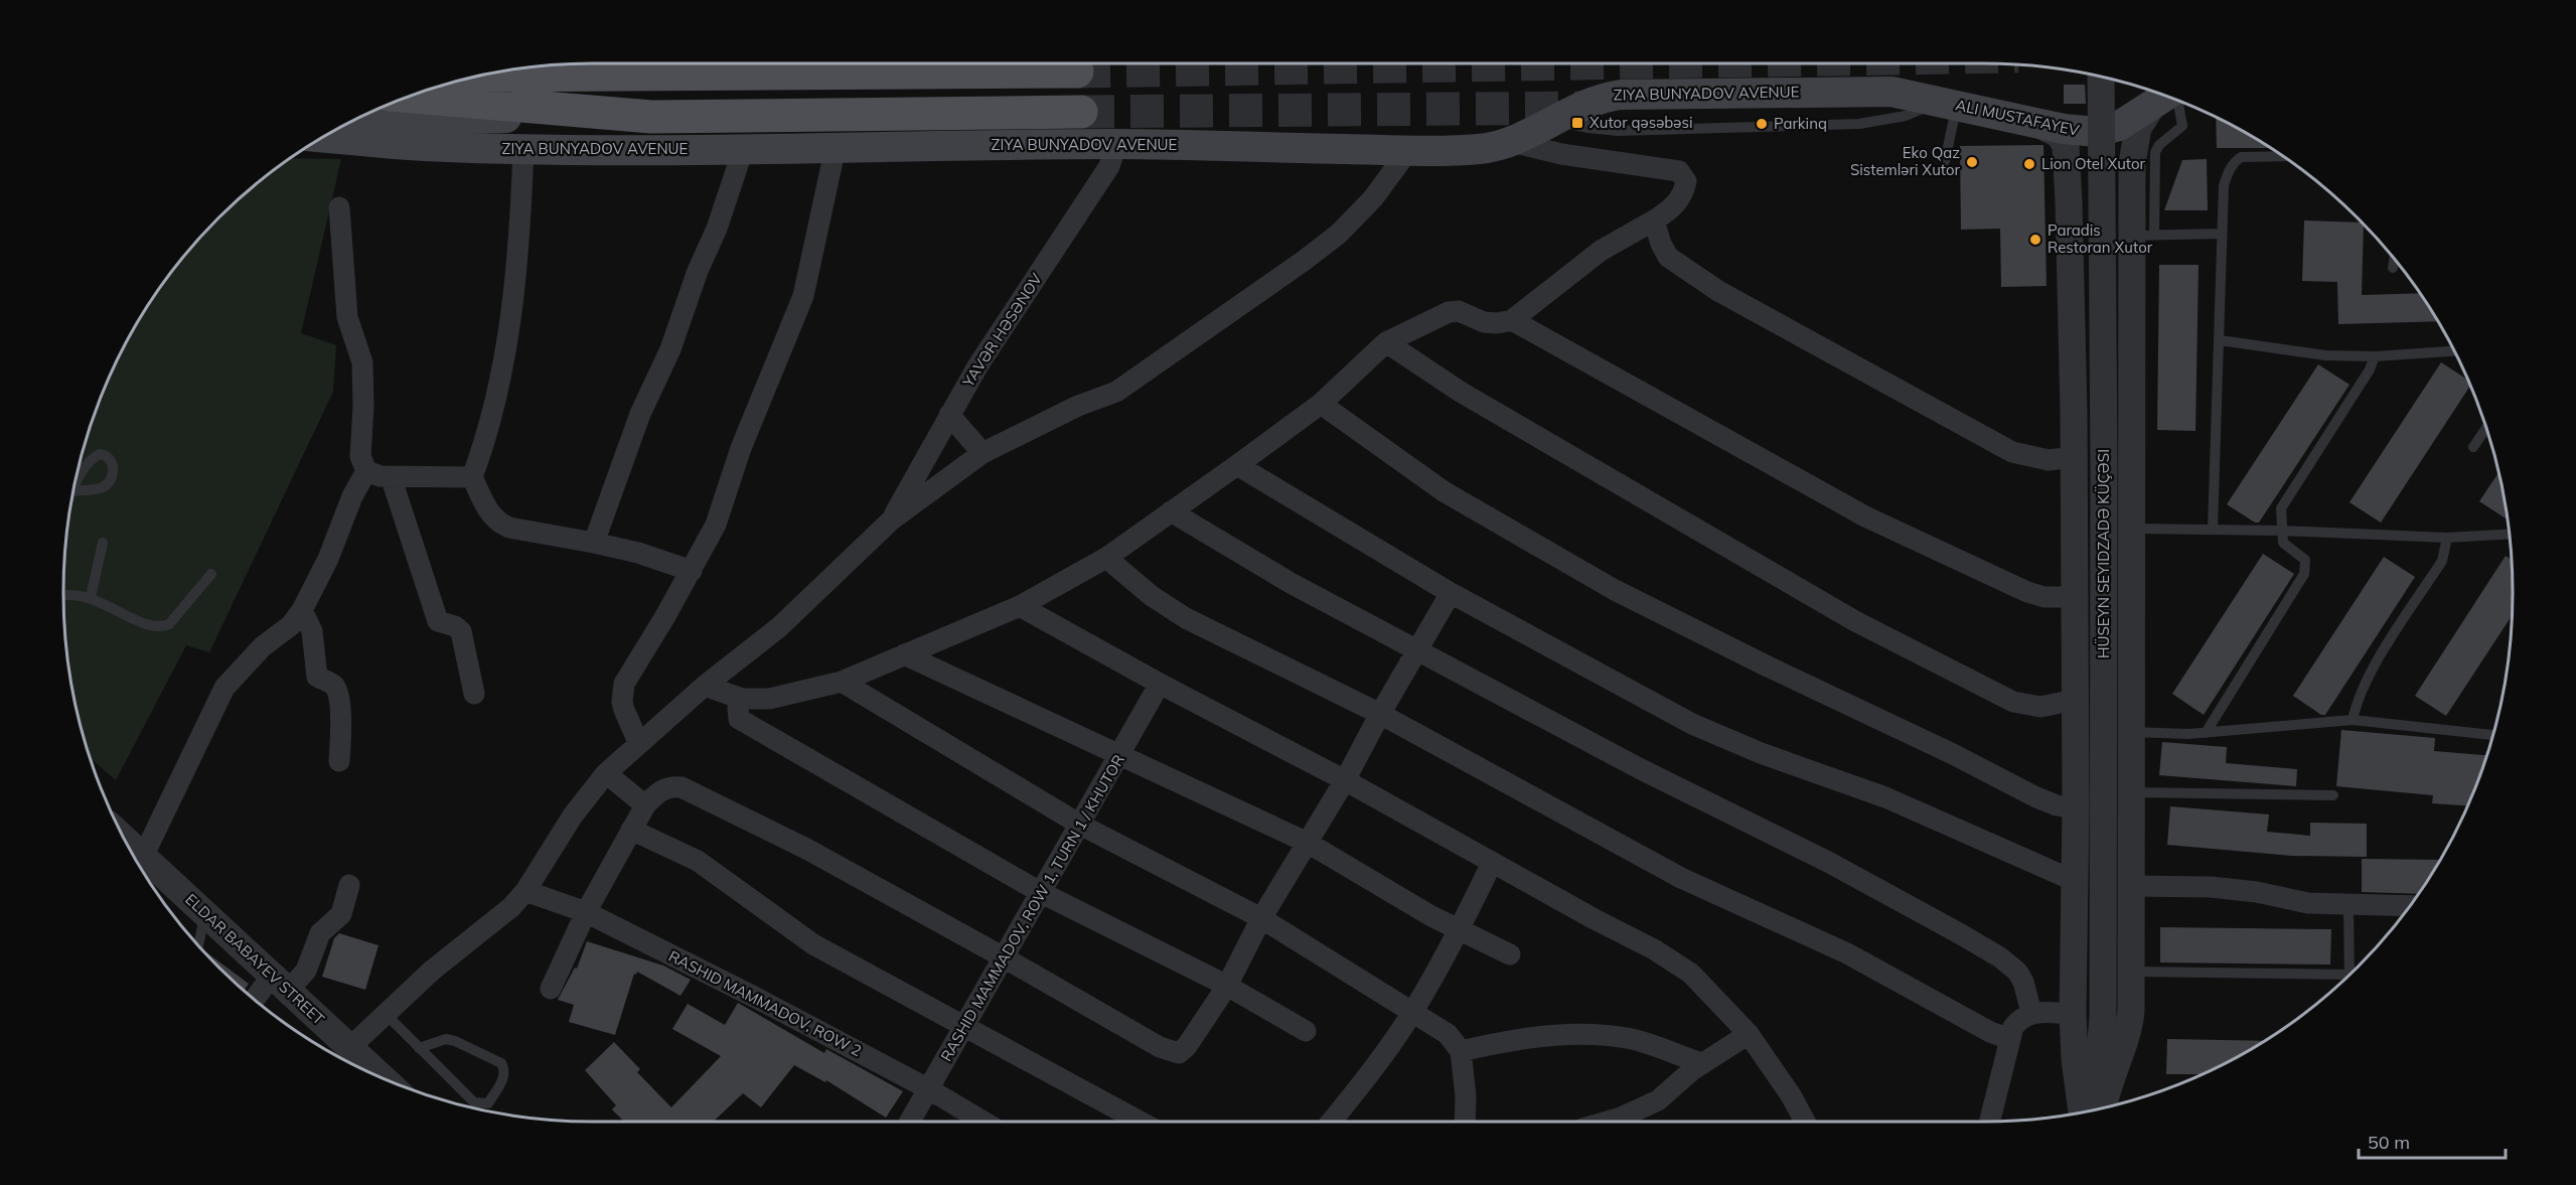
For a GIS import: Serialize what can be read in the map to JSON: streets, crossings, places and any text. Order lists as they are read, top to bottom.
{
  "streets": {
    "main road": ["ZIYA BUNYADOV AVENUE", "ALI MUSTAFAYEV"],
    "street": [
      "YAVƏR HƏSƏNOV",
      "HÜSEYN SEYIDZADƏ KÜÇƏSI",
      "RASHID MAMMADOV, ROW 1, TURN 1 / KHUTOR",
      "ELDAR BABAYEV STREET",
      "RASHID MAMMADOV, ROW 2"
    ]
  },
  "crossings": [
    ["ZIYA BUNYADOV AVENUE", "ALI MUSTAFAYEV"],
    ["ZIYA BUNYADOV AVENUE", "YAVƏR HƏSƏNOV"],
    ["RASHID MAMMADOV, ROW 1, TURN 1 / KHUTOR", "RASHID MAMMADOV, ROW 2"]
  ],
  "places": {
    "transit": ["Xutor qəsəbəsi"],
    "other": [
      "Parkinq",
      "Eko Qaz Sistemləri Xutor",
      "Lion Otel Xutor",
      "Paradis Restoran Xutor"
    ]
  },
  "scale_bar": "50 m"
}
